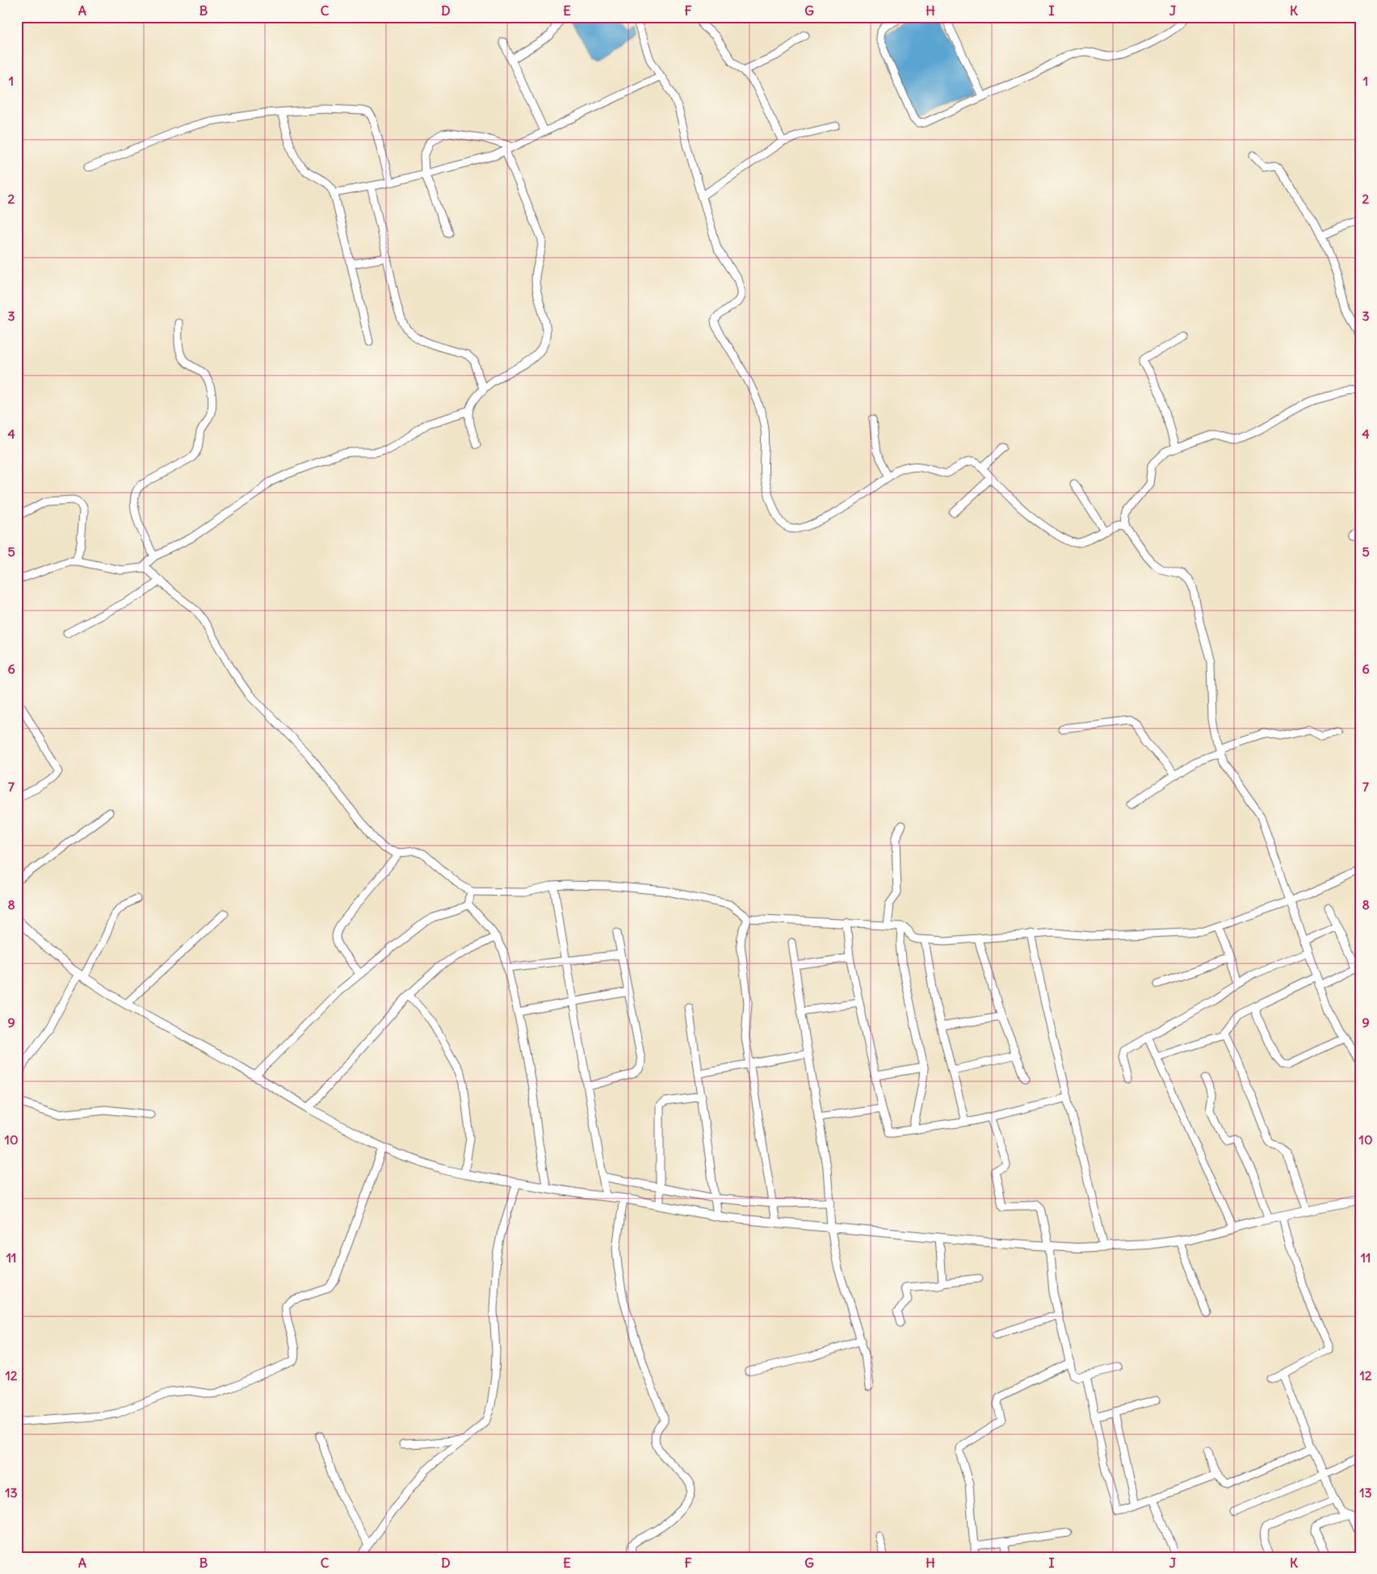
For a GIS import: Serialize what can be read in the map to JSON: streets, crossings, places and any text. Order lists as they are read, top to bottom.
{
  "grid": {
    "columns": [
      "A",
      "B",
      "C",
      "D",
      "E",
      "F",
      "G",
      "H",
      "I",
      "J",
      "K"
    ],
    "rows": [
      "1",
      "2",
      "3",
      "4",
      "5",
      "6",
      "7",
      "8",
      "9",
      "10",
      "11",
      "12",
      "13"
    ]
  }
}
